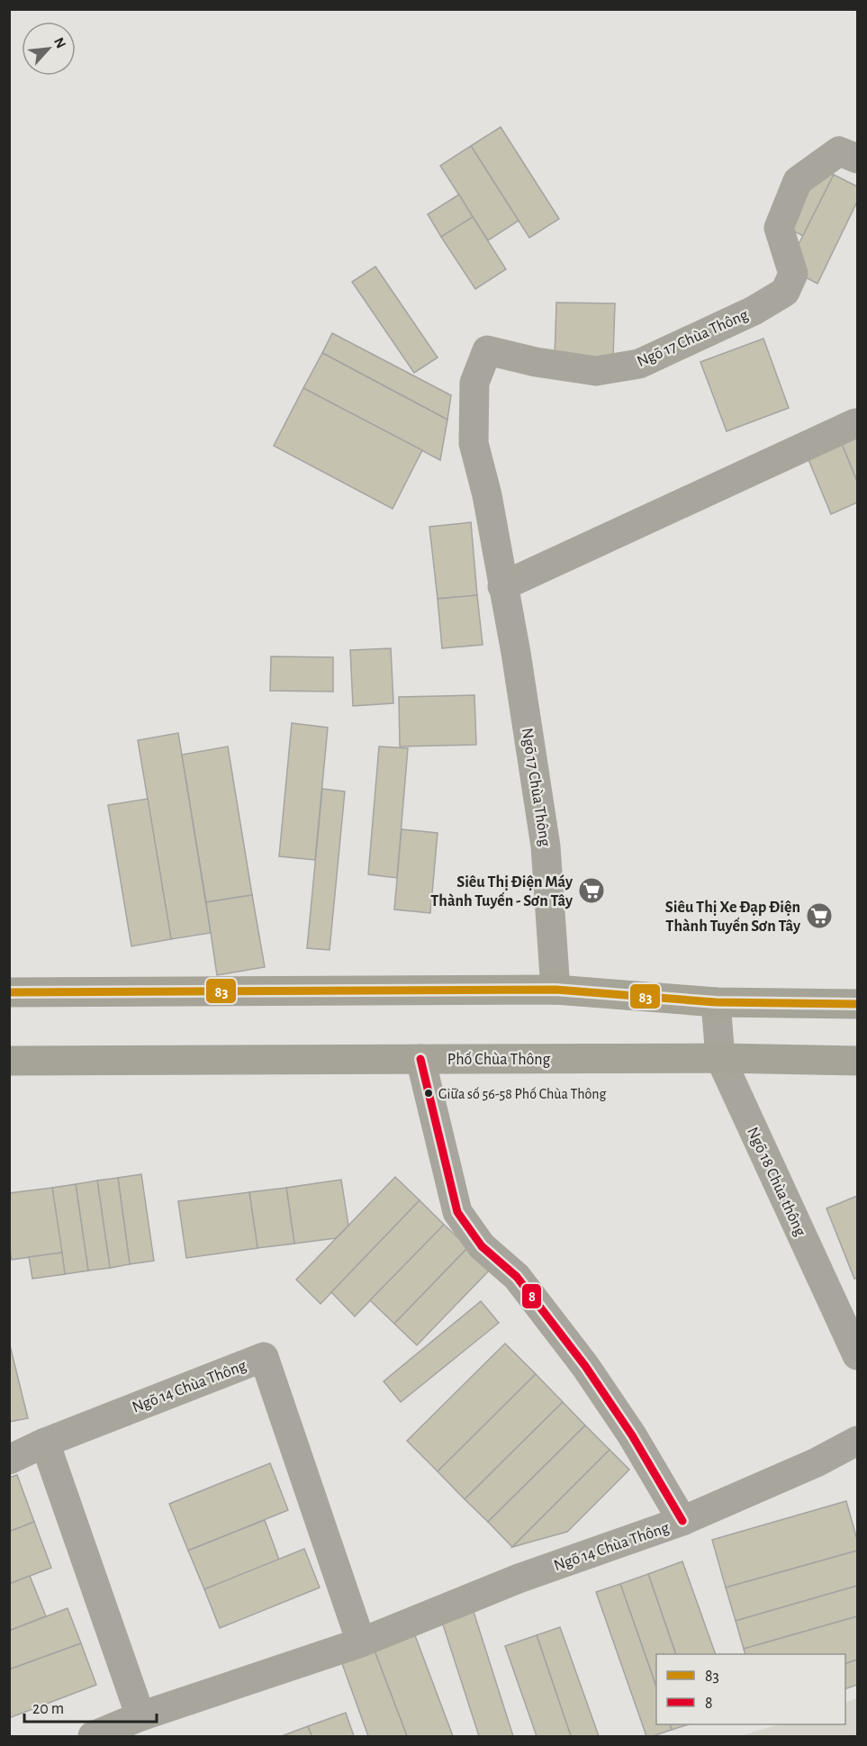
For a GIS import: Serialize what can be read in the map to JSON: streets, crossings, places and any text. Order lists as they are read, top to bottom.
{
  "streets": {
    "highway": ["Phố Chùa Thông"],
    "street": ["Ngõ 17 Chùa Thông", "Ngõ 18 Chùa thông", "Ngõ 14 Chùa Thông"]
  },
  "crossings": [
    ["Phố Chùa Thông", "Ngõ 18 Chùa thông"]
  ],
  "places": {
    "supermarket": ["Siêu Thị Điện Máy Thành Tuyến - Sơn Tây", "Siêu Thị Xe Đạp Điện Thành Tuyến Sơn Tây"],
    "other": ["Giữa số 56-58 Phố Chùa Thông"]
  },
  "lines": ["transit line 83", "transit line 8"],
  "legend": ["83", "8"],
  "scale_bar": "20 m",
  "north": "top right"
}
